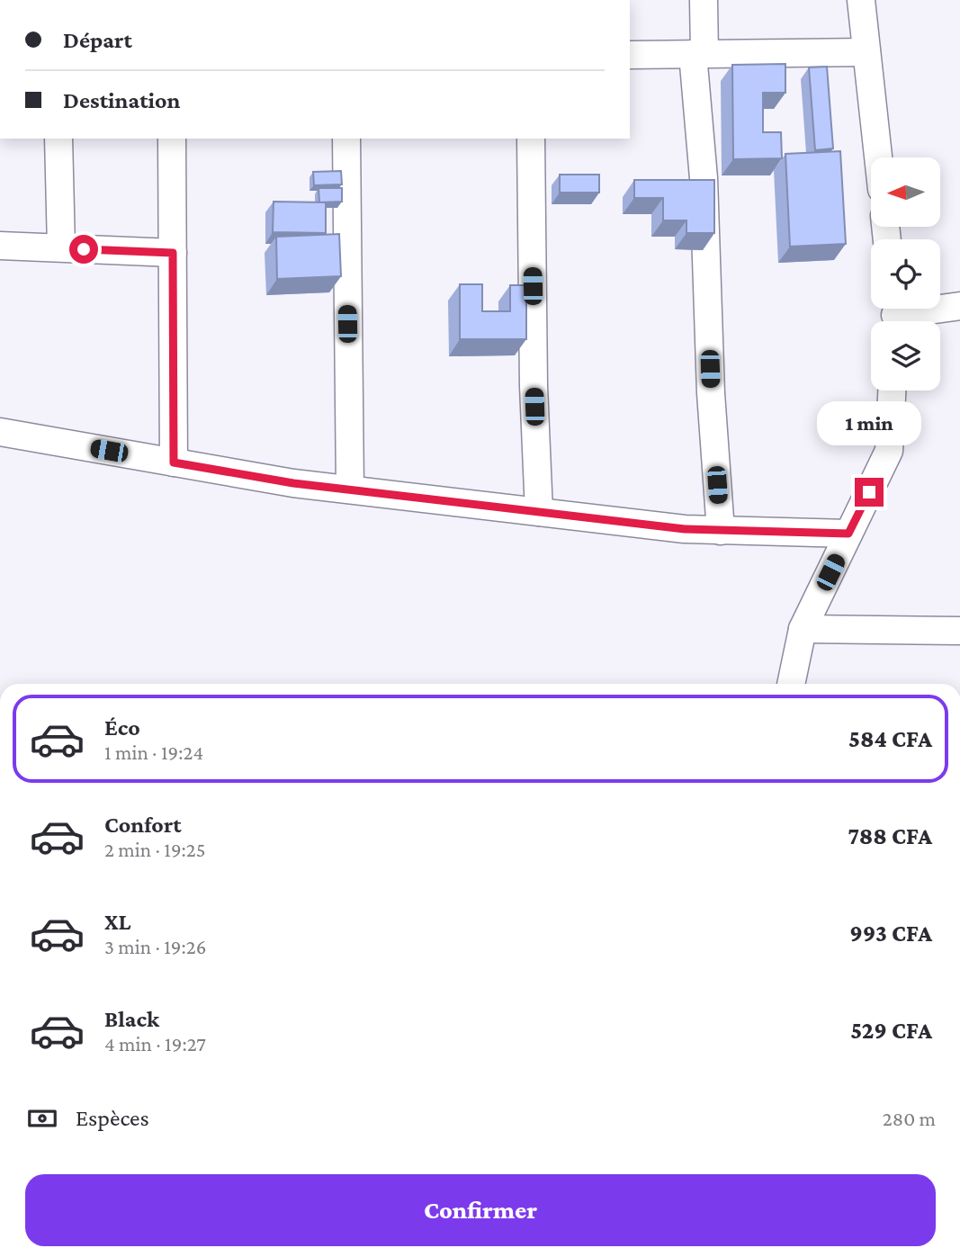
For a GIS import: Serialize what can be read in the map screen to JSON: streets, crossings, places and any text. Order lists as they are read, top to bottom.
{
  "north": "left",
  "page": {
    "banner": ["Départ", "Destination"],
    "bubble": "1 min",
    "list": [
      {
        "name": "Éco",
        "note": "1 min · 19:24",
        "value": "584 CFA"
      },
      {
        "name": "Confort",
        "note": "2 min · 19:25",
        "value": "788 CFA"
      },
      {
        "name": "XL",
        "note": "3 min · 19:26",
        "value": "993 CFA"
      },
      {
        "name": "Black",
        "note": "4 min · 19:27",
        "value": "529 CFA"
      }
    ],
    "pay": ["Espèces", "280 m"],
    "buttons": "Confirmer"
  }
}
